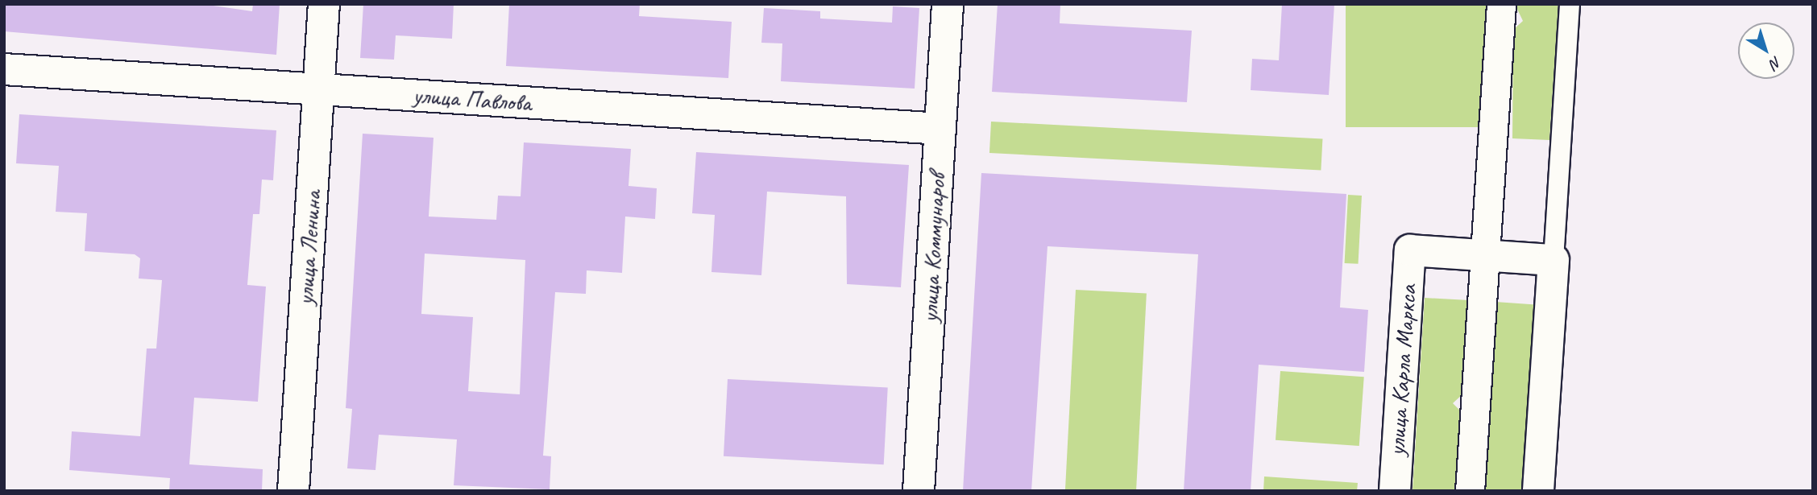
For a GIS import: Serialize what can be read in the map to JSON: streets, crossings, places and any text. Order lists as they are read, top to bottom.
{
  "streets": {
    "street": [
      "улица Павлова",
      "улица Ленина",
      "улица Коммунаров",
      "улица Карла Маркса"
    ]
  },
  "crossings": [
    ["улица Павлова", "улица Ленина"],
    ["улица Павлова", "улица Коммунаров"]
  ],
  "north": "bottom right"
}
